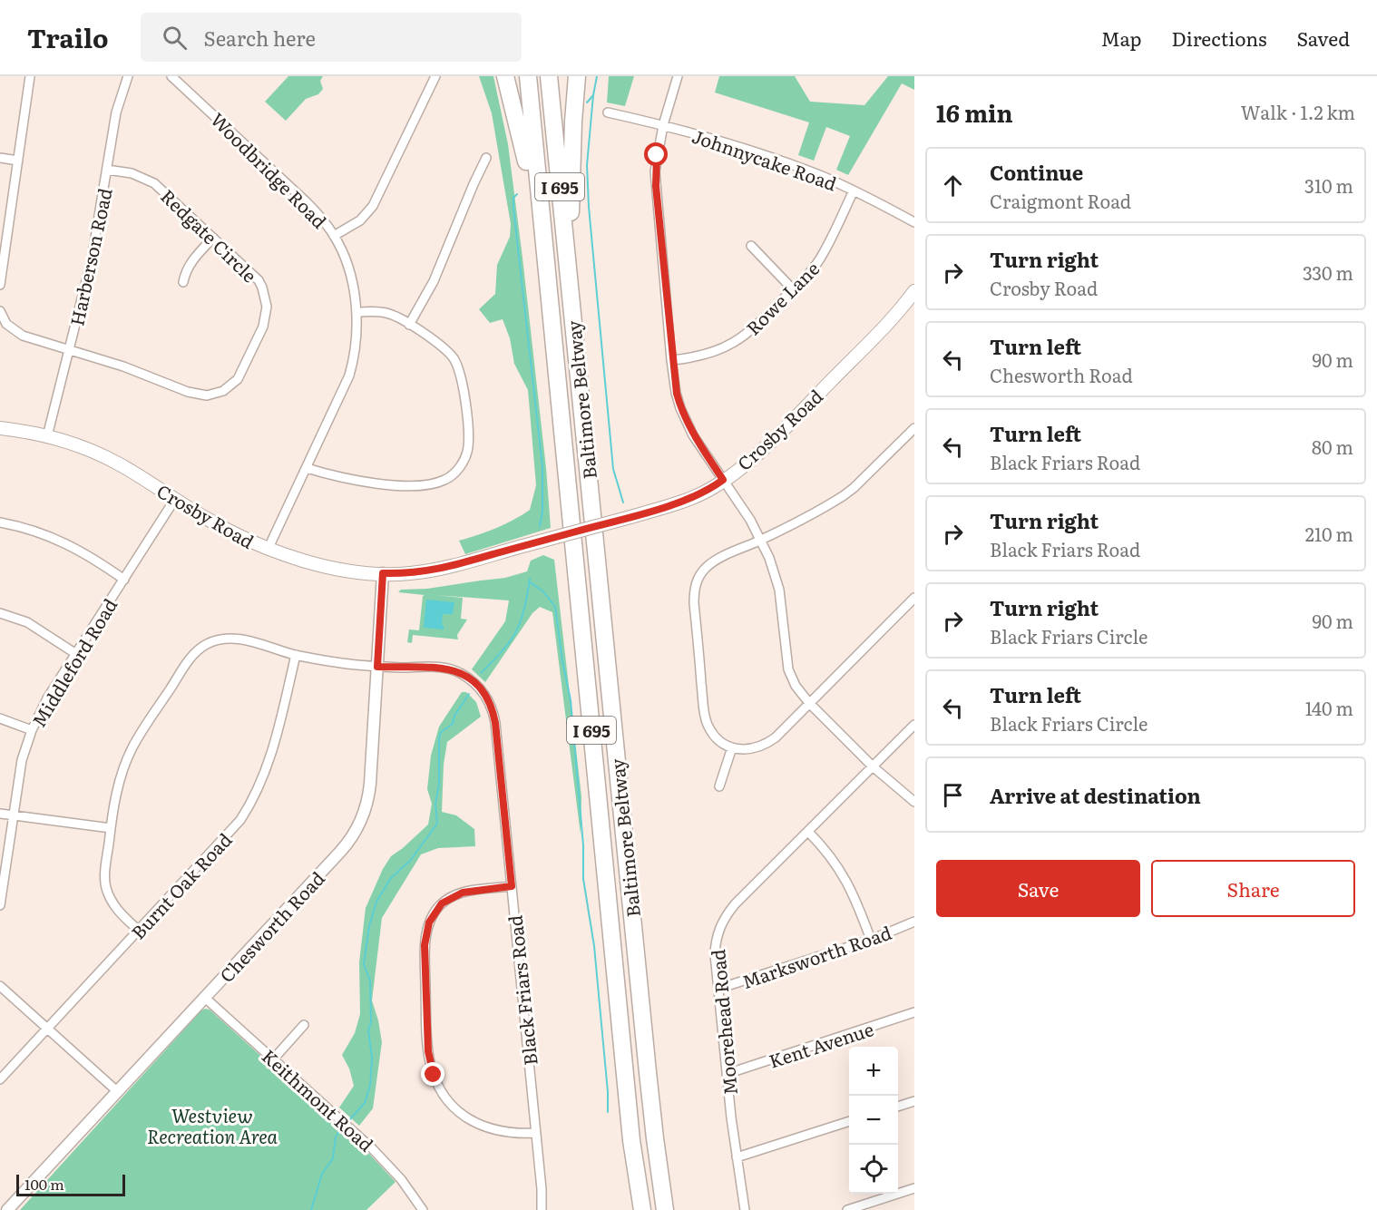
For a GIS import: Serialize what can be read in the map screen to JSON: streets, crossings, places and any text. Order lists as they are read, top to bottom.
{
  "streets": {
    "highway": ["I 695", "Baltimore Beltway"],
    "main road": ["Crosby Road"],
    "street": [
      "Johnnycake Road",
      "Woodbridge Road",
      "Redgate Circle",
      "Harberson Road",
      "Rowe Lane",
      "Middleford Road",
      "Burnt Oak Road",
      "Chesworth Road",
      "Marksworth Road",
      "Black Friars Road",
      "Moorehead Road",
      "Kent Avenue",
      "Keithmont Road"
    ]
  },
  "crossings": [
    ["Johnnycake Road", "Rowe Lane"],
    ["Woodbridge Road", "Crosby Road"],
    ["Redgate Circle", "Harberson Road"],
    ["Harberson Road", "Crosby Road"],
    ["Crosby Road", "Middleford Road"],
    ["Crosby Road", "Chesworth Road"],
    ["Burnt Oak Road", "Black Friars Road"],
    ["Chesworth Road", "Black Friars Road"],
    ["Chesworth Road", "Keithmont Road"],
    ["Marksworth Road", "Moorehead Road"],
    ["Moorehead Road", "Kent Avenue"]
  ],
  "parks": ["Westview Recreation Area"],
  "scale_bar": "100 m",
  "page": {
    "header": "Trailo",
    "search": "Search here",
    "nav": ["Map", "Directions", "Saved"],
    "heading": ["16 min", "Walk · 1.2 km"],
    "list": [
      ["Continue", "Craigmont Road", "310 m"],
      ["Turn right", "Crosby Road", "330 m"],
      ["Turn left", "Chesworth Road", "90 m"],
      ["Turn left", "Black Friars Road", "80 m"],
      ["Turn right", "Black Friars Road", "210 m"],
      ["Turn right", "Black Friars Circle", "90 m"],
      ["Turn left", "Black Friars Circle", "140 m"],
      "Arrive at destination"
    ],
    "buttons": ["Save", "Share"],
    "map_buttons": ["+", "−"],
    "scale": "100 m"
  }
}
